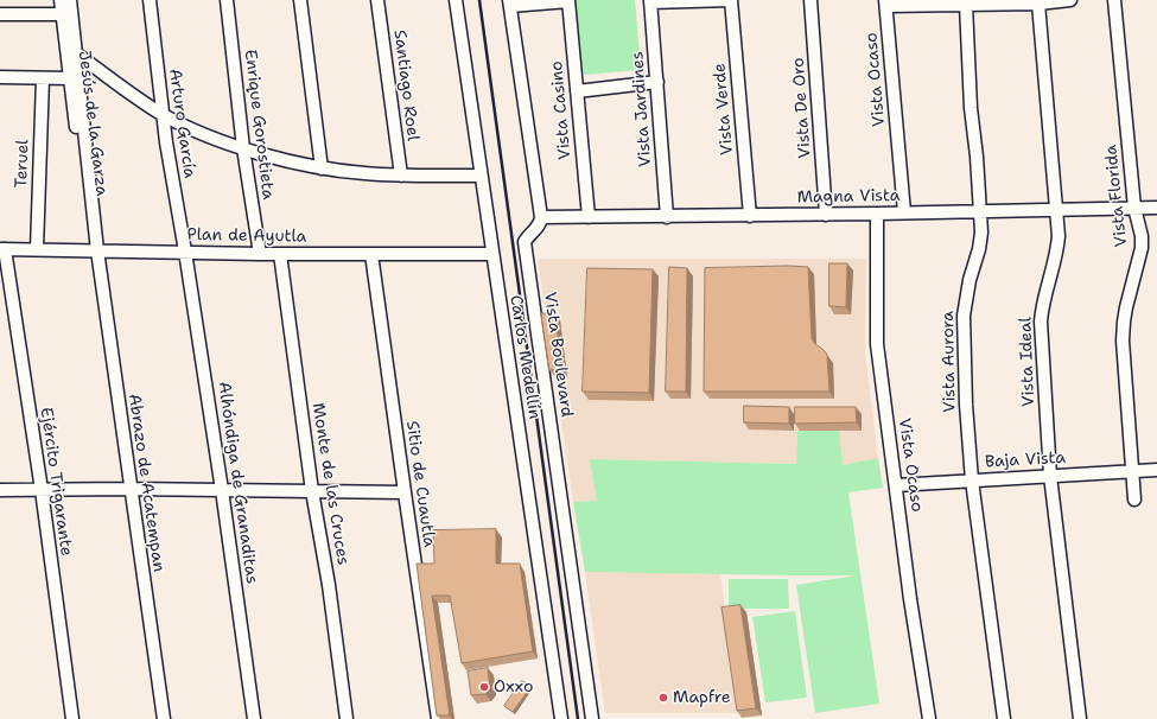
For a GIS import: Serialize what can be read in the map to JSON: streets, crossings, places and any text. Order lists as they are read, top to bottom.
{
  "streets": {
    "street": [
      "Vista Ocaso",
      "Santiago Roel",
      "Vista De Oro",
      "Vista Jardines",
      "Vista Verde",
      "Vista Casino",
      "Jesús de la Garza",
      "Arturo García",
      "Enrique Gorostieta",
      "Teruel",
      "Vista Florida",
      "Magna Vista",
      "Plan de Ayutla",
      "Vista Boulevard",
      "Carlos Medellín",
      "Vista Aurora",
      "Vista Ideal",
      "Baja Vista",
      "Ejército Trigarante",
      "Abrazo de Acatempan",
      "Alhóndiga de Granaditas",
      "Monte de las Cruces",
      "Sitio de Cuautla"
    ]
  },
  "crossings": [
    ["Vista Ocaso", "Magna Vista"],
    ["Vista Ocaso", "Baja Vista"],
    ["Vista De Oro", "Magna Vista"],
    ["Vista Jardines", "Magna Vista"],
    ["Vista Verde", "Magna Vista"],
    ["Vista Casino", "Magna Vista"],
    ["Jesús de la Garza", "Plan de Ayutla"],
    ["Jesús de la Garza", "Abrazo de Acatempan"],
    ["Arturo García", "Plan de Ayutla"],
    ["Arturo García", "Alhóndiga de Granaditas"],
    ["Enrique Gorostieta", "Plan de Ayutla"],
    ["Teruel", "Plan de Ayutla"],
    ["Vista Florida", "Magna Vista"],
    ["Vista Florida", "Baja Vista"],
    ["Magna Vista", "Vista Boulevard"],
    ["Magna Vista", "Vista Aurora"],
    ["Magna Vista", "Vista Ideal"],
    ["Plan de Ayutla", "Carlos Medellín"],
    ["Plan de Ayutla", "Ejército Trigarante"],
    ["Plan de Ayutla", "Abrazo de Acatempan"],
    ["Plan de Ayutla", "Alhóndiga de Granaditas"],
    ["Plan de Ayutla", "Monte de las Cruces"],
    ["Plan de Ayutla", "Sitio de Cuautla"],
    ["Vista Aurora", "Baja Vista"],
    ["Vista Ideal", "Baja Vista"]
  ],
  "places": ["Oxxo", "Mapfre"]
}
